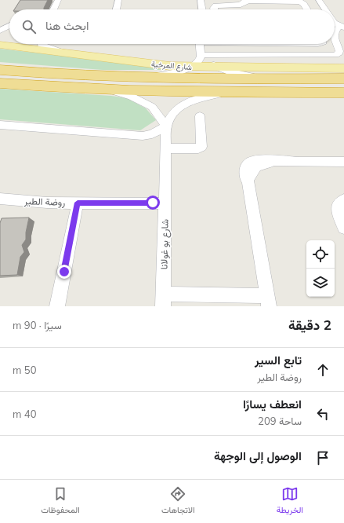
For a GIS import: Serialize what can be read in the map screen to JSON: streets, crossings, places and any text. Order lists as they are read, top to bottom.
{
  "streets": {
    "highway": ["شارع المرخية"],
    "street": ["روضة الطير", "شارع بو غولانا"]
  },
  "crossings": [
    ["روضة الطير", "شارع بو غولانا"]
  ],
  "page": {
    "search": "ابحث هنا",
    "heading": ["2 دقيقة", "سيرًا · 90 m"],
    "list": [
      ["تابع السير", "روضة الطير", "50 m"],
      ["انعطف يسارًا", "ساحة 209", "40 m"],
      "الوصول إلى الوجهة"
    ],
    "nav": ["الخريطة", "الاتجاهات", "المحفوظات"]
  }
}
